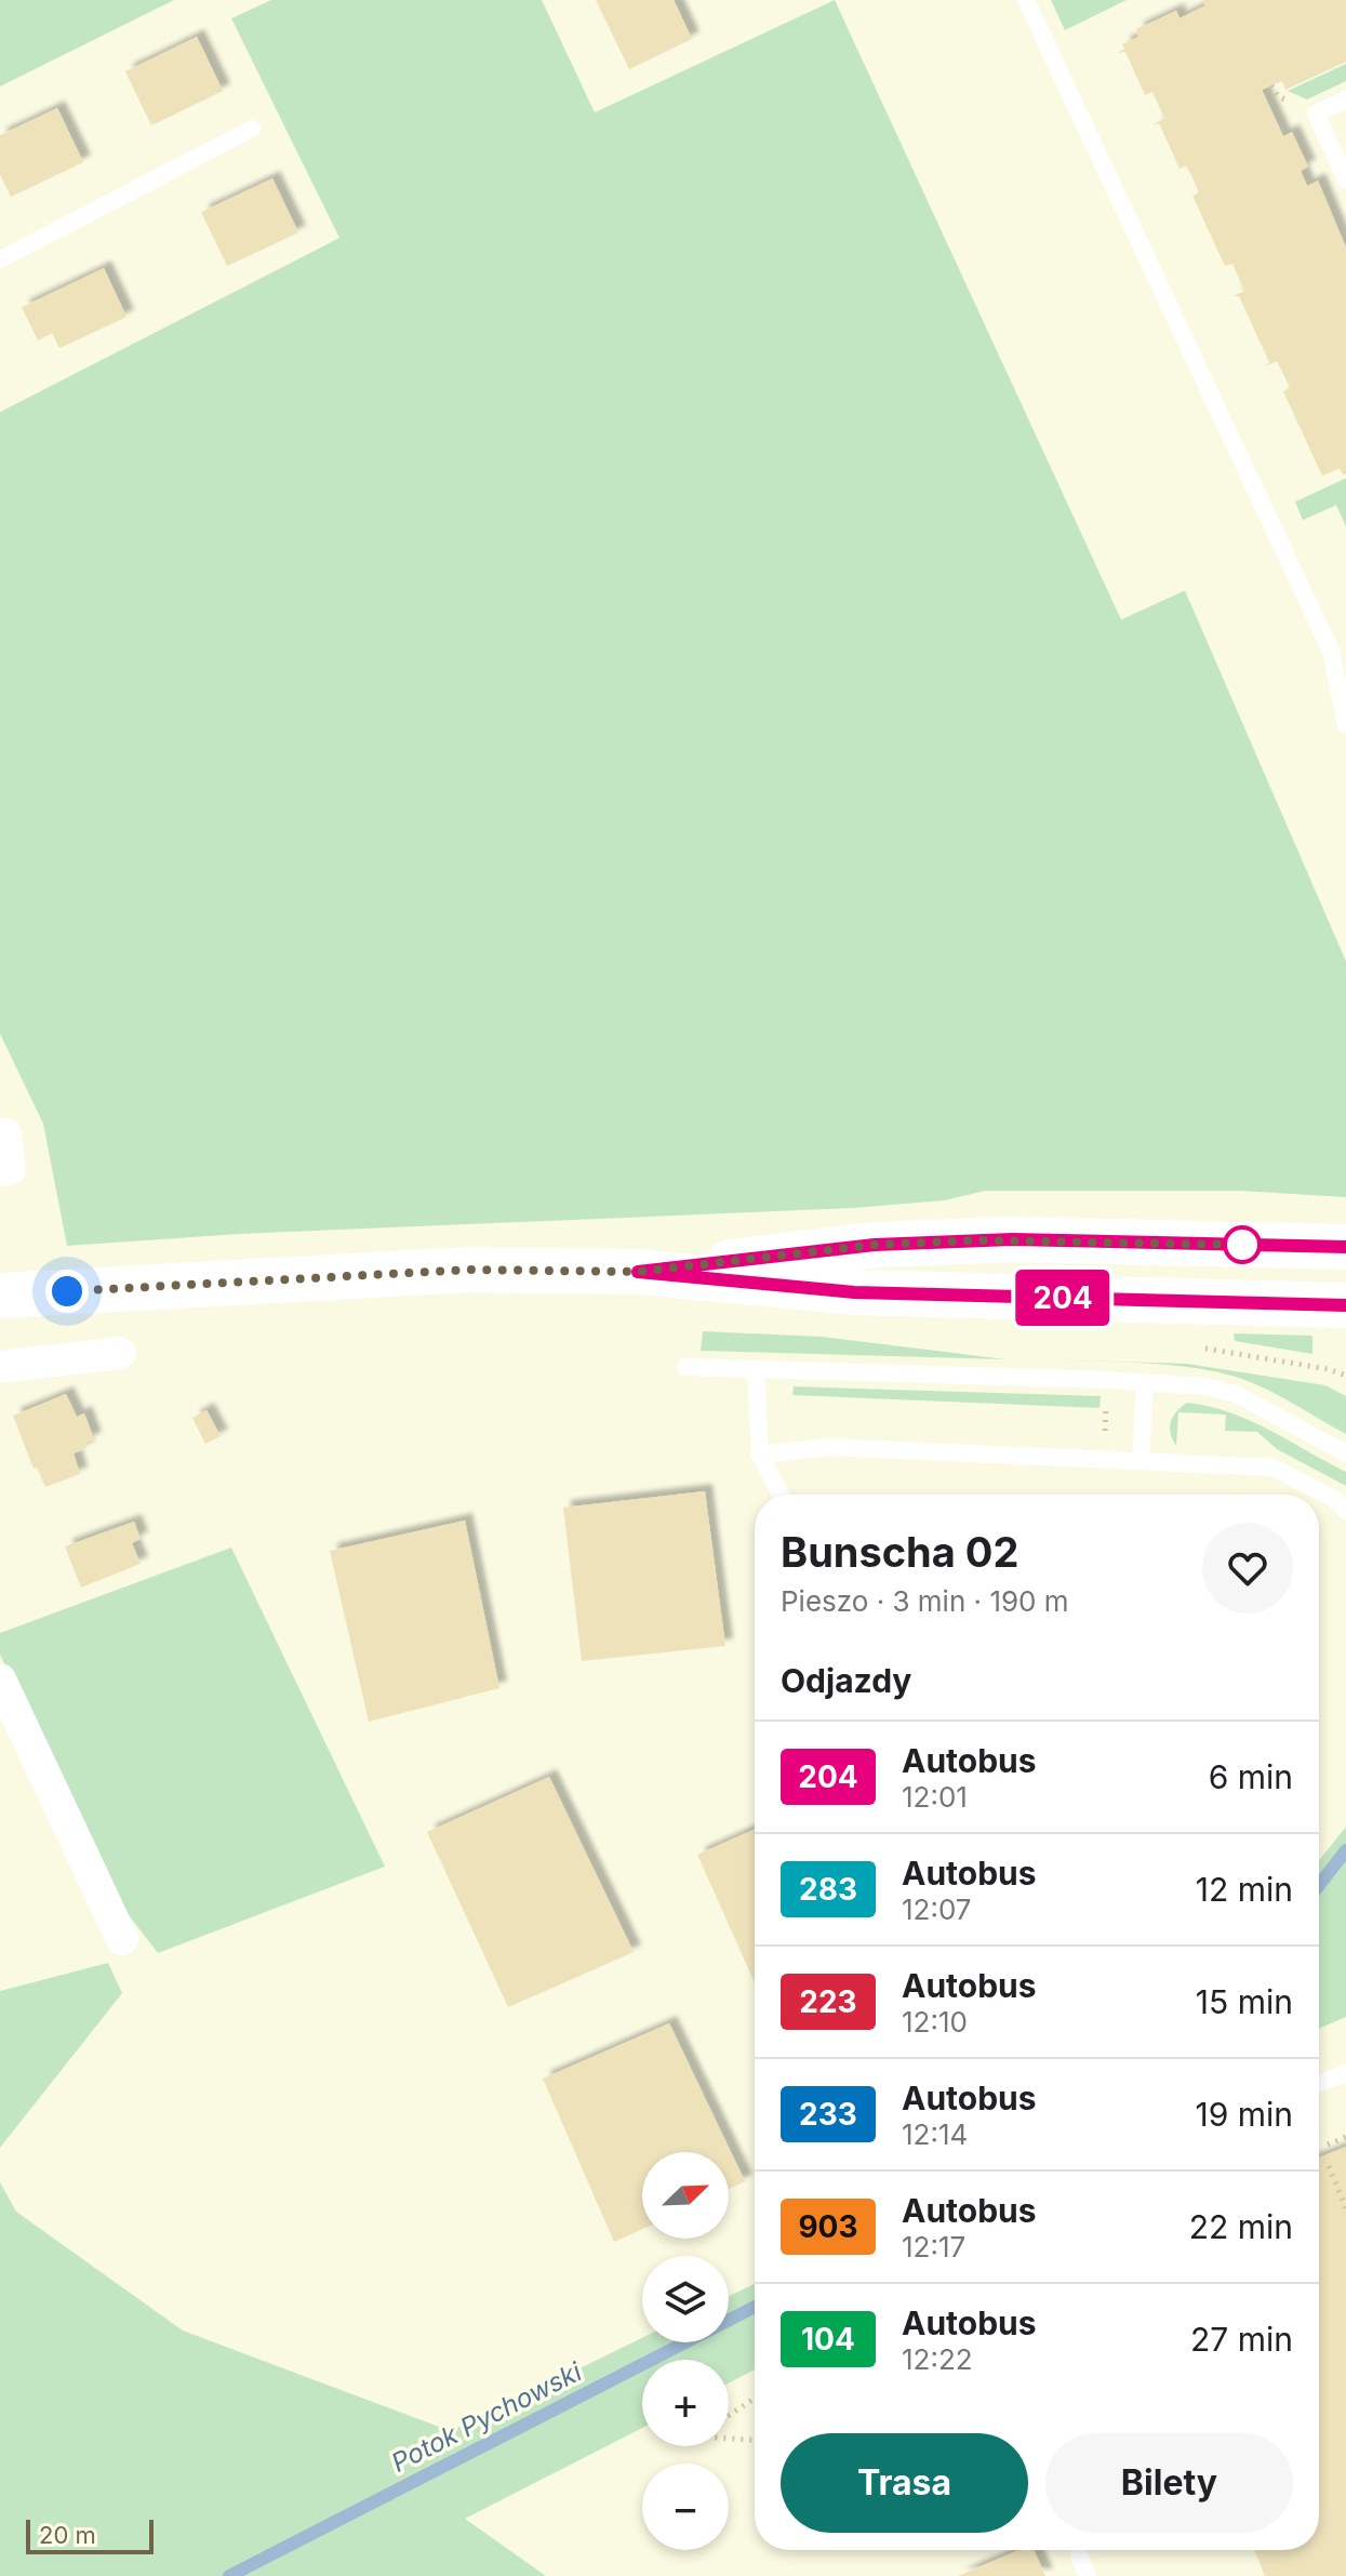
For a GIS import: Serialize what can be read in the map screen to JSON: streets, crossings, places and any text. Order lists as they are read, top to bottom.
{
  "water": ["Potok Pychowski"],
  "lines": ["bus line 204"],
  "scale_bar": "20 m",
  "north": "top right",
  "page": {
    "on_map": "204",
    "heading": [
      ["Bunscha 02", "Pieszo · 3 min · 190 m"],
      "Odjazdy"
    ],
    "list": [
      {
        "mark": "204",
        "name": "Autobus",
        "note": "12:01",
        "value": "6 min"
      },
      {
        "mark": "283",
        "name": "Autobus",
        "note": "12:07",
        "value": "12 min"
      },
      {
        "mark": "223",
        "name": "Autobus",
        "note": "12:10",
        "value": "15 min"
      },
      {
        "mark": "233",
        "name": "Autobus",
        "note": "12:14",
        "value": "19 min"
      },
      {
        "mark": "903",
        "name": "Autobus",
        "note": "12:17",
        "value": "22 min"
      },
      {
        "mark": "104",
        "name": "Autobus",
        "note": "12:22",
        "value": "27 min"
      }
    ],
    "map_buttons": ["+", "−"],
    "buttons": ["Trasa", "Bilety"],
    "scale": "20 m"
  }
}
